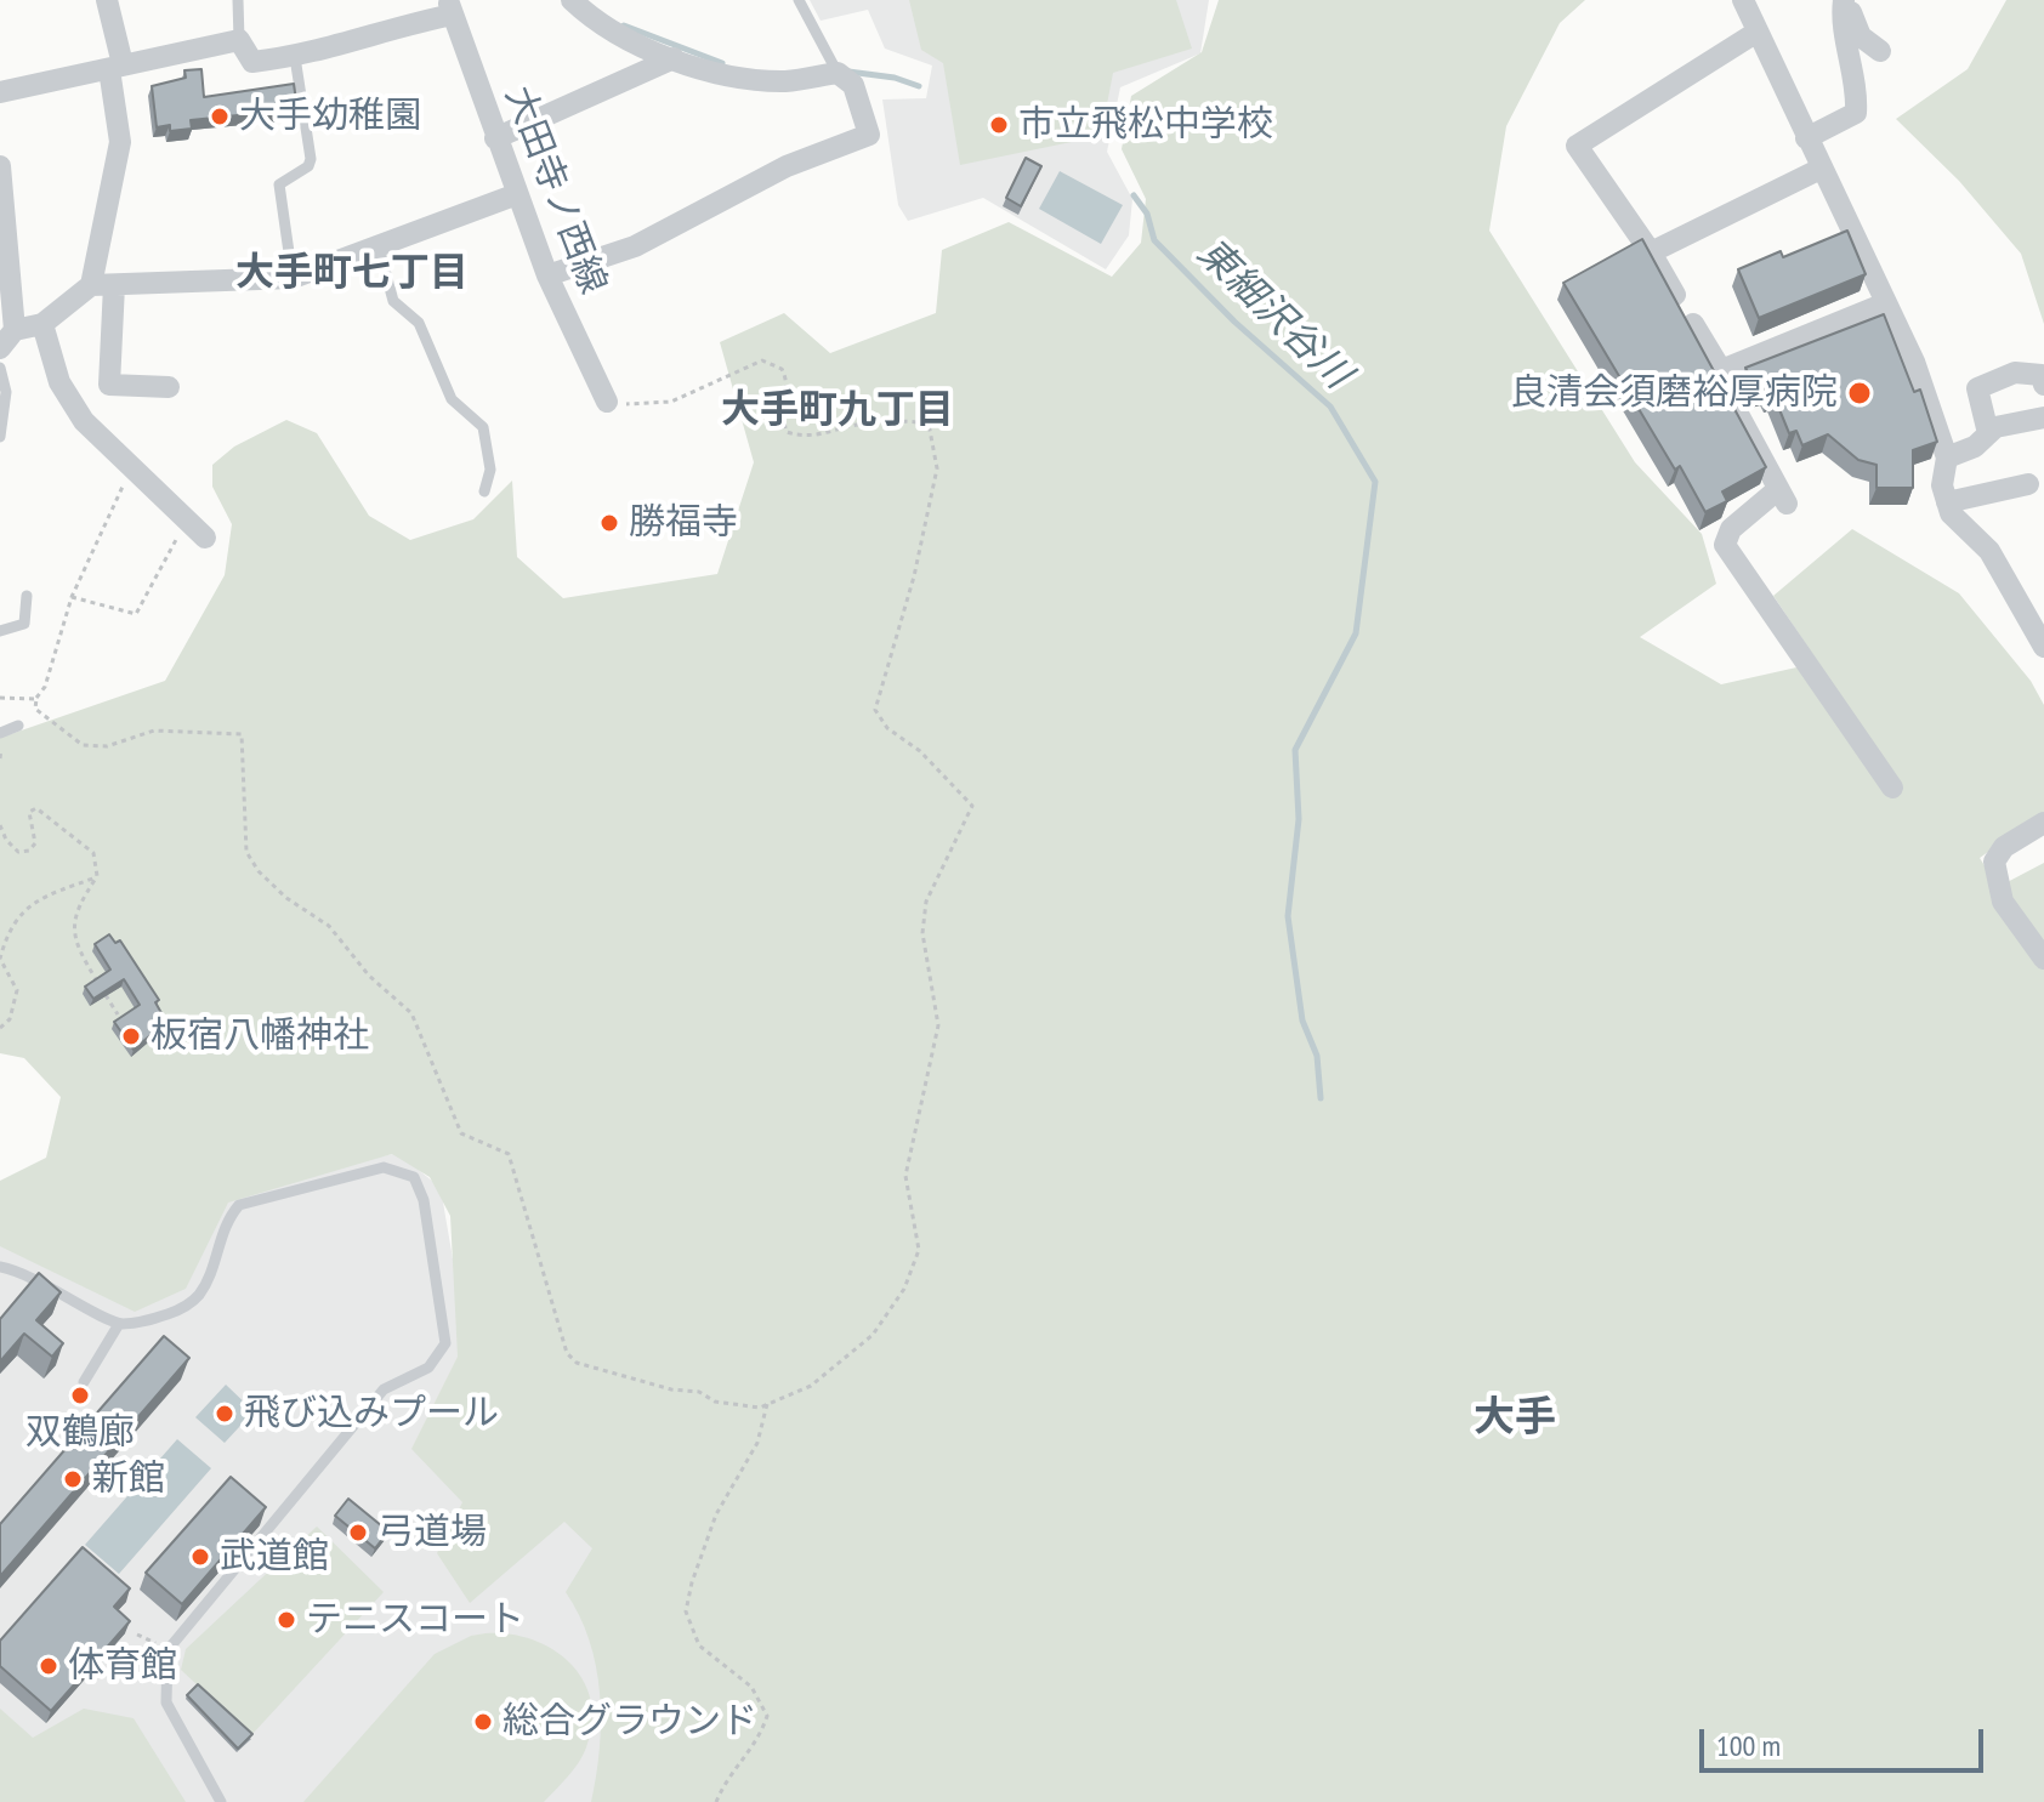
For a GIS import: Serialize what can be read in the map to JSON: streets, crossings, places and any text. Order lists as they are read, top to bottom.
{
  "streets": {
    "street": ["大田寺ノ西線"]
  },
  "districts": ["大手町七丁目", "大手町九丁目", "大手"],
  "water": ["東細沢谷川"],
  "places": [
    "大手幼稚園",
    "市立飛松中学校",
    "良清会須磨裕厚病院",
    "勝福寺",
    "板宿八幡神社",
    "双鶴廊",
    "飛び込みプール",
    "新館",
    "弓道場",
    "武道館",
    "テニスコート",
    "体育館",
    "総合グラウンド"
  ],
  "scale_bar": "100 m"
}
